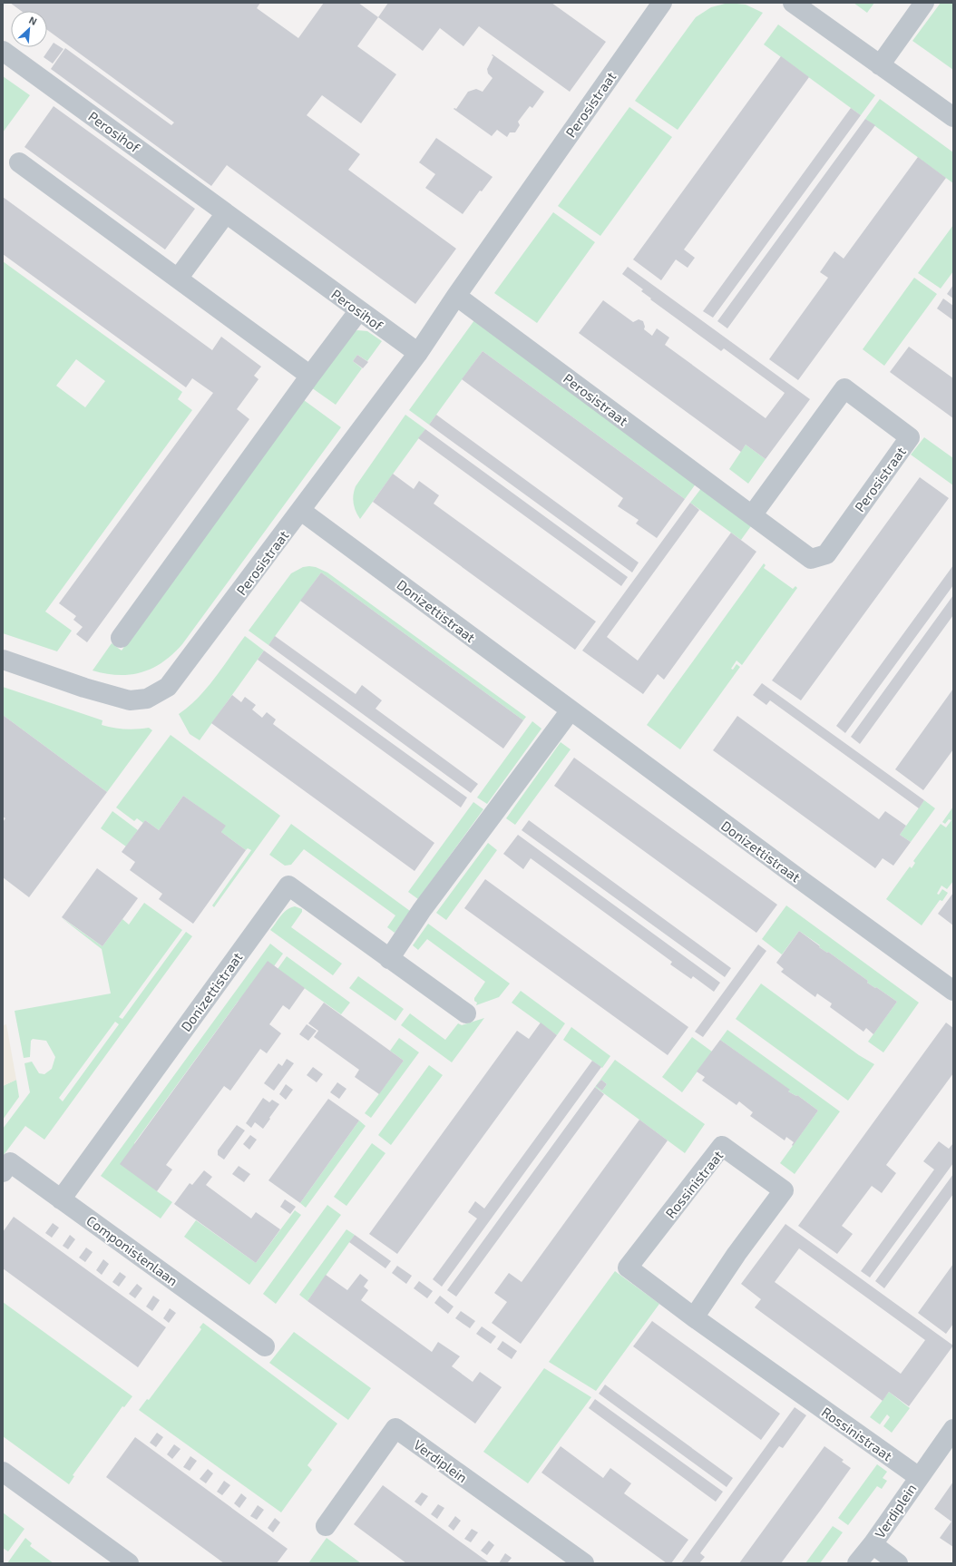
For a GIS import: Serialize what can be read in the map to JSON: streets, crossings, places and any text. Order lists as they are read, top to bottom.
{
  "streets": {
    "street": [
      "Perosistraat",
      "Perosihof",
      "Donizettistraat",
      "Rossinistraat",
      "Componistenlaan",
      "Verdiplein"
    ]
  },
  "crossings": [
    ["Perosistraat", "Perosihof"],
    ["Perosistraat", "Donizettistraat"],
    ["Donizettistraat", "Componistenlaan"],
    ["Rossinistraat", "Verdiplein"]
  ],
  "north": "top right"
}
